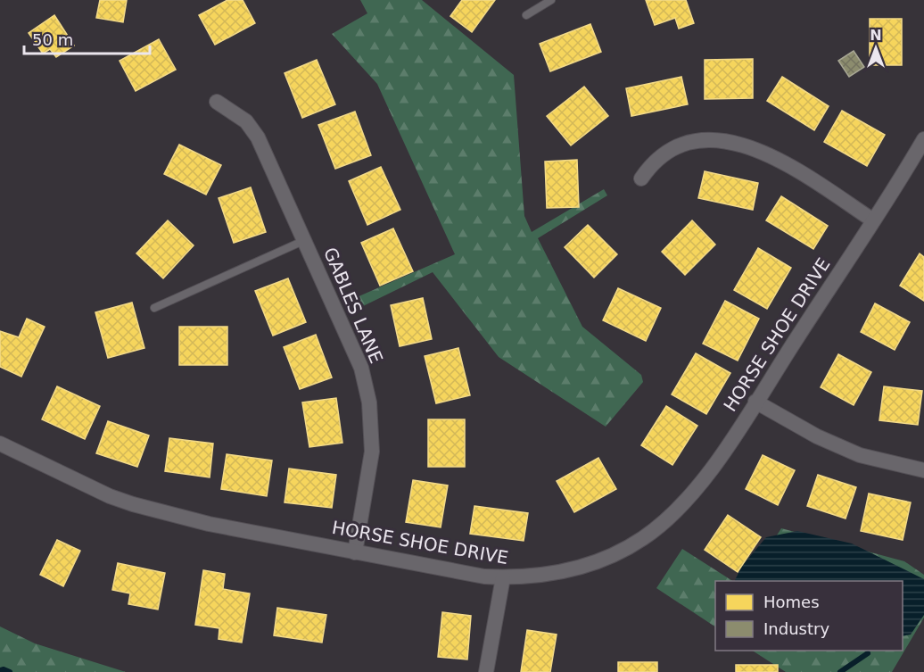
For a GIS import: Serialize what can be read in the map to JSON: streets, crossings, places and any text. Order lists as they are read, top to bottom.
{
  "streets": {
    "street": ["GABLES LANE", "HORSE SHOE DRIVE"]
  },
  "crossings": [
    ["GABLES LANE", "HORSE SHOE DRIVE"]
  ],
  "legend": ["Homes", "Industry"],
  "scale_bar": "50 m",
  "north": "top"
}
